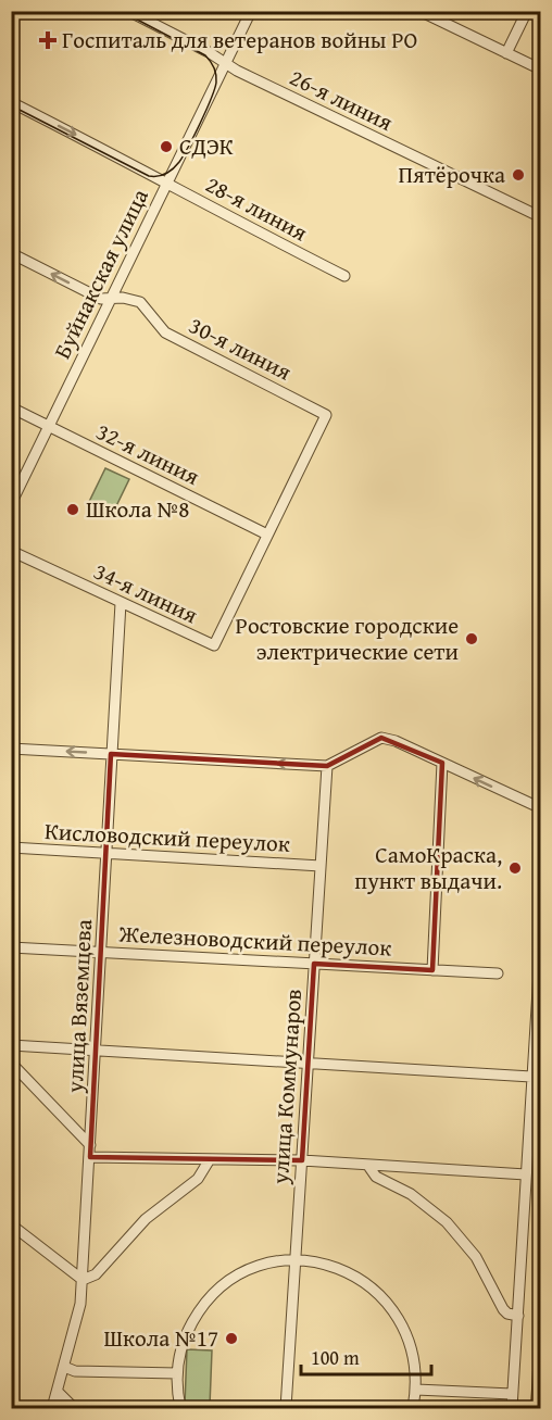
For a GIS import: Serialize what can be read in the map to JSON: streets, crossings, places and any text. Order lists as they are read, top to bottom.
{
  "streets": {
    "street": [
      "26-я линия",
      "28-я линия",
      "Буйнакская улица",
      "30-я линия",
      "32-я линия",
      "34-я линия",
      "Кисловодский переулок",
      "Железноводский переулок",
      "улица Вяземцева",
      "улица Коммунаров"
    ]
  },
  "crossings": [
    ["26-я линия", "Буйнакская улица"],
    ["28-я линия", "Буйнакская улица"],
    ["Буйнакская улица", "30-я линия"],
    ["Буйнакская улица", "32-я линия"],
    ["30-я линия", "32-я линия"],
    ["30-я линия", "34-я линия"],
    ["32-я линия", "34-я линия"],
    ["34-я линия", "улица Вяземцева"],
    ["Кисловодский переулок", "улица Вяземцева"],
    ["Кисловодский переулок", "улица Коммунаров"],
    ["Железноводский переулок", "улица Вяземцева"],
    ["Железноводский переулок", "улица Коммунаров"]
  ],
  "one_way": ["28-я линия"],
  "places": {
    "health": ["Госпиталь для ветеранов войны РО"],
    "other": [
      "СДЭК",
      "Пятёрочка",
      "Школа №8",
      "Ростовские городские электрические сети",
      "СамоКраска, пункт выдачи.",
      "Школа №17"
    ]
  },
  "scale_bar": "100 m"
}
